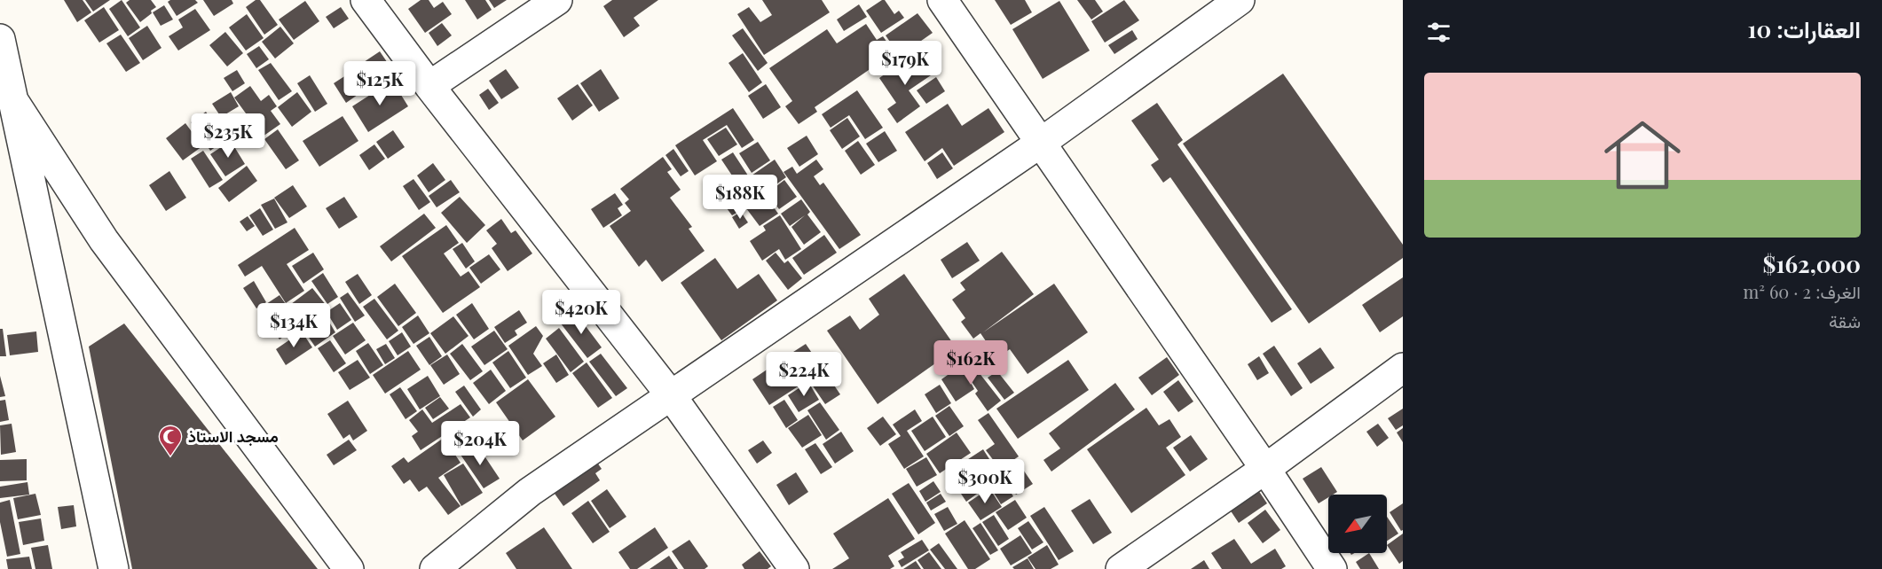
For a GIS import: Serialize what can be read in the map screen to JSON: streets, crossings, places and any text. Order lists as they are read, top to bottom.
{
  "places": {
    "mosque": ["مسجد الاستاذ"]
  },
  "north": "bottom left",
  "page": {
    "heading": "العقارات: 10",
    "price": [
      "$179K",
      "$125K",
      "$235K",
      "$188K",
      "$420K",
      "$134K",
      "$162K",
      "$224K",
      "$204K",
      "$300K"
    ],
    "list": [
      {
        "name": "$162,000",
        "note": "الغرف: 2 · 60 m² · شقة"
      }
    ]
  }
}
